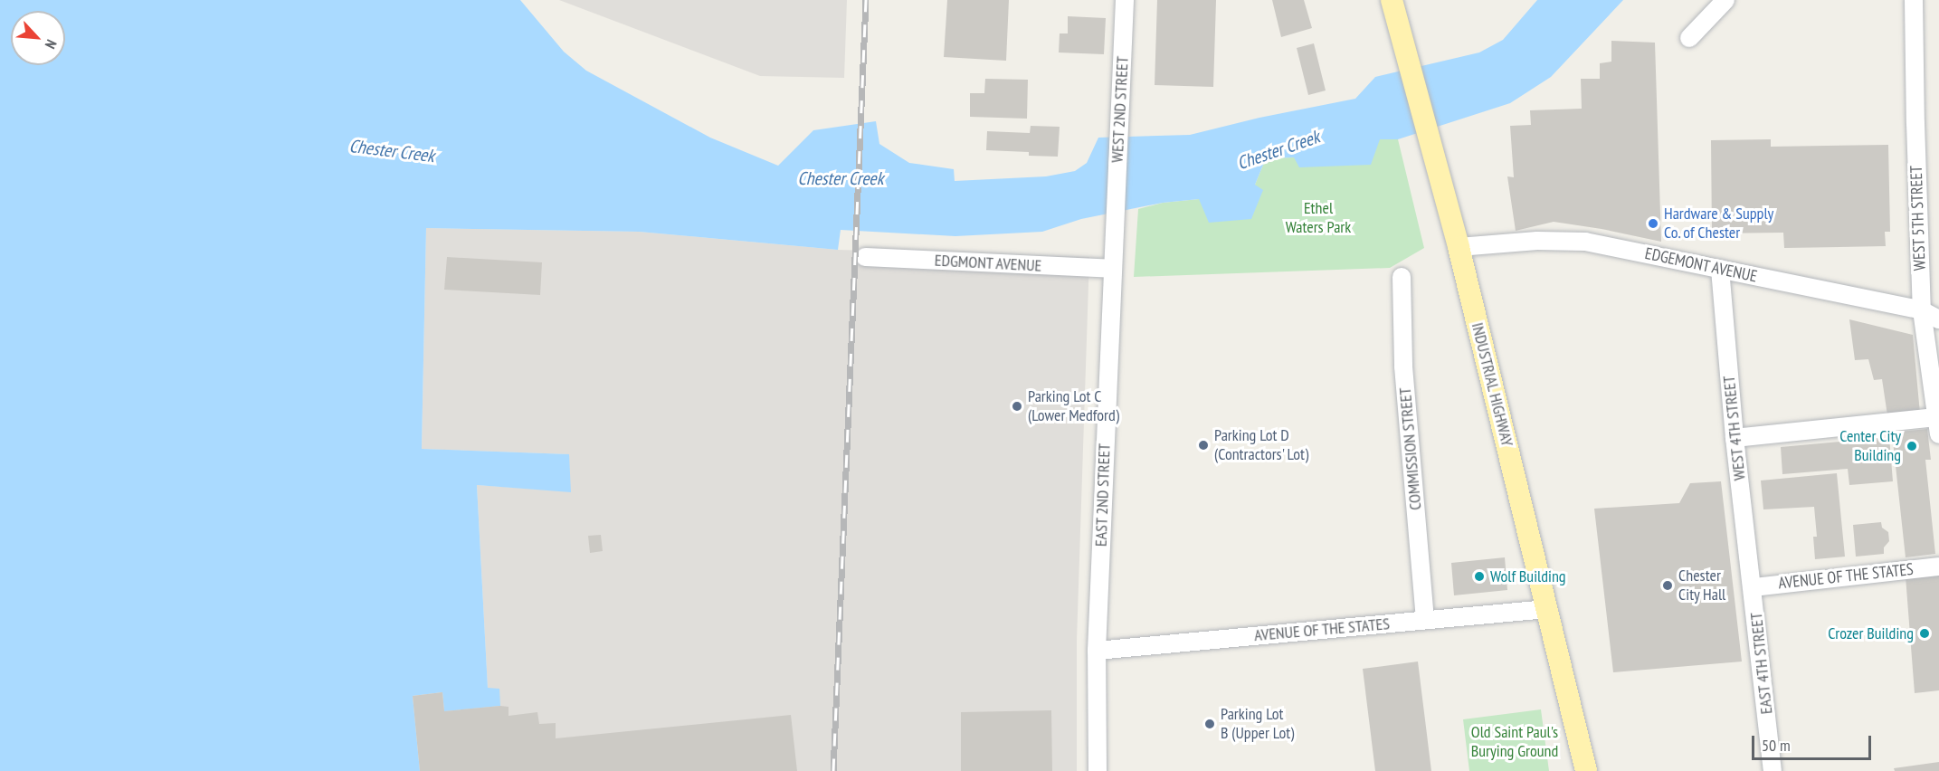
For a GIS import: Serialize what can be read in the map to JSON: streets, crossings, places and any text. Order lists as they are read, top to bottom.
{
  "streets": {
    "main road": ["INDUSTRIAL HIGHWAY"],
    "street": [
      "WEST 2ND STREET",
      "WEST 5TH STREET",
      "EDGMONT AVENUE",
      "EDGEMONT AVENUE",
      "WEST 4TH STREET",
      "COMMISSION STREET",
      "EAST 2ND STREET",
      "AVENUE OF THE STATES",
      "EAST 4TH STREET"
    ]
  },
  "crossings": [
    ["WEST 2ND STREET", "EAST 2ND STREET"],
    ["WEST 5TH STREET", "EDGEMONT AVENUE"],
    ["EDGMONT AVENUE", "EAST 2ND STREET"],
    ["EDGEMONT AVENUE", "INDUSTRIAL HIGHWAY"],
    ["EDGEMONT AVENUE", "WEST 4TH STREET"],
    ["INDUSTRIAL HIGHWAY", "AVENUE OF THE STATES"],
    ["WEST 4TH STREET", "AVENUE OF THE STATES"],
    ["WEST 4TH STREET", "EAST 4TH STREET"],
    ["COMMISSION STREET", "AVENUE OF THE STATES"],
    ["EAST 2ND STREET", "AVENUE OF THE STATES"],
    ["AVENUE OF THE STATES", "EAST 4TH STREET"]
  ],
  "water": ["Chester Creek"],
  "parks": ["Ethel Waters Park", "Old Saint Paul's Burying Ground"],
  "places": [
    "Hardware & Supply Co. of Chester",
    "Parking Lot C (Lower Medford)",
    "Parking Lot D (Contractors' Lot)",
    "Center City Building",
    "Wolf Building",
    "Chester City Hall",
    "Crozer Building",
    "Parking Lot B (Upper Lot)"
  ],
  "scale_bar": "50 m",
  "north": "bottom right"
}
